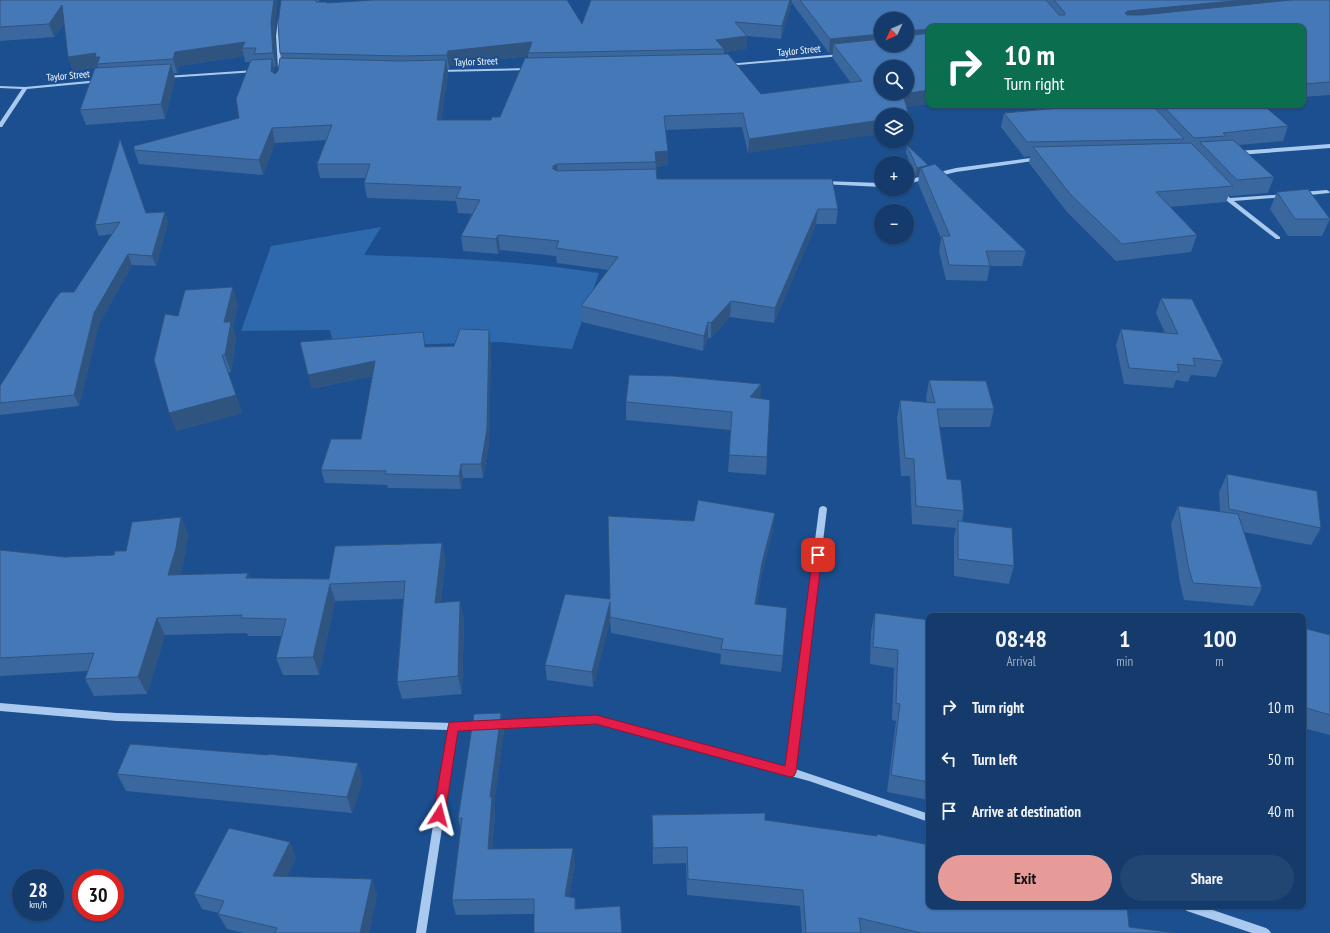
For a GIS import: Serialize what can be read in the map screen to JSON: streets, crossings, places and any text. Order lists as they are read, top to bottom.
{
  "streets": {
    "street": ["Taylor Street"]
  },
  "north": "bottom left",
  "page": {
    "map_buttons": ["+", "−"],
    "turn": ["10 m", "Turn right"],
    "eta": [
      "08:48",
      "Arrival",
      "1",
      "min",
      "100",
      "m"
    ],
    "list": [
      {
        "name": "Turn right",
        "value": "10 m"
      },
      {
        "name": "Turn left",
        "value": "50 m"
      },
      {
        "name": "Arrive at destination",
        "value": "40 m"
      }
    ],
    "buttons": ["Exit", "Share"],
    "speed": "28 km/h",
    "limit": "30"
  }
}
